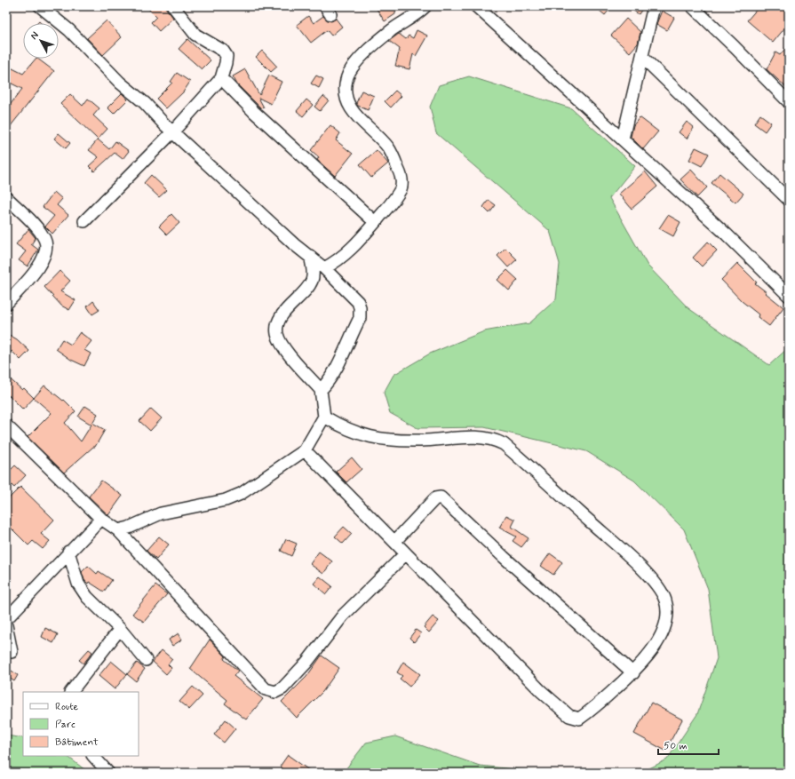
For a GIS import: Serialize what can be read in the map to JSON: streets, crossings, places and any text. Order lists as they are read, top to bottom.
{
  "legend": ["Route", "Parc", "Bâtiment"],
  "scale_bar": "50 m",
  "north": "top left"
}
